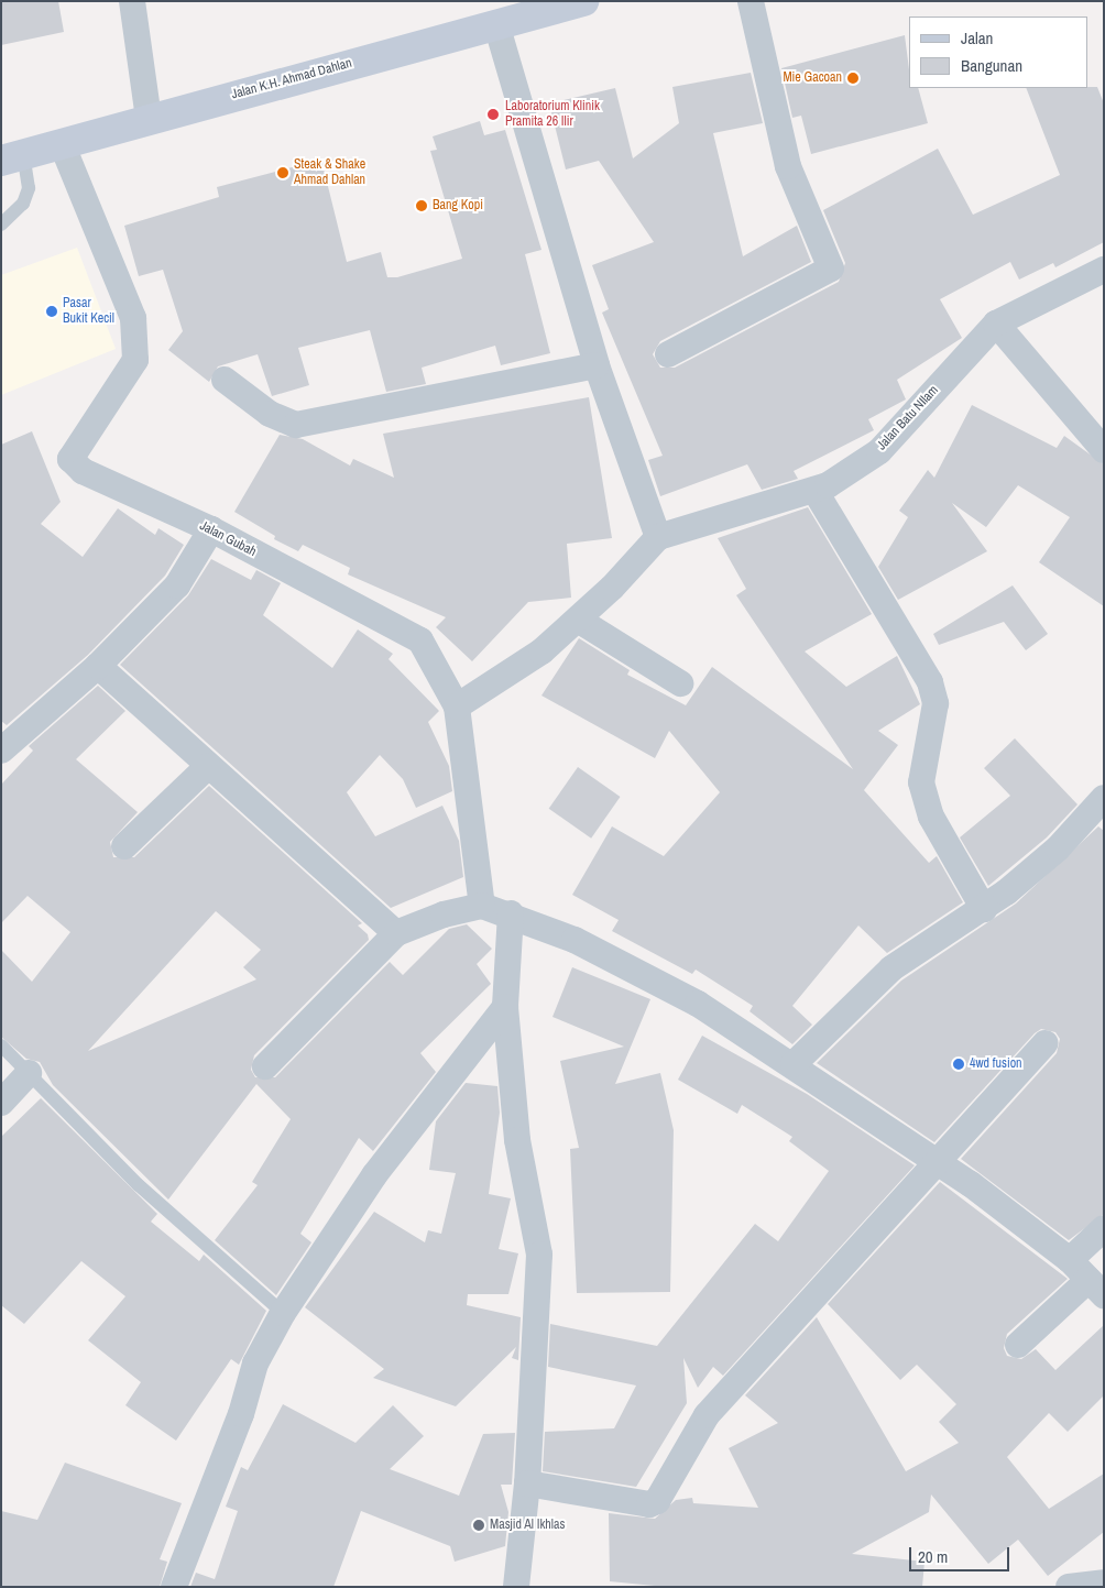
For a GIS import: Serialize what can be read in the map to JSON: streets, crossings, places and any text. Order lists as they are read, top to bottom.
{
  "streets": {
    "main road": ["Jalan K.H. Ahmad Dahlan"],
    "street": ["Jalan Batu NIlam", "Jalan Gubah"]
  },
  "crossings": [
    ["Jalan K.H. Ahmad Dahlan", "Jalan Gubah"]
  ],
  "places": [
    "Mie Gacoan",
    "Laboratorium Klinik Pramita 26 Ilir",
    "Steak & Shake Ahmad Dahlan",
    "Bang Kopi",
    "Pasar Bukit Kecil",
    "4wd fusion",
    "Masjid Al Ikhlas"
  ],
  "legend": ["Jalan", "Bangunan"],
  "scale_bar": "20 m"
}
